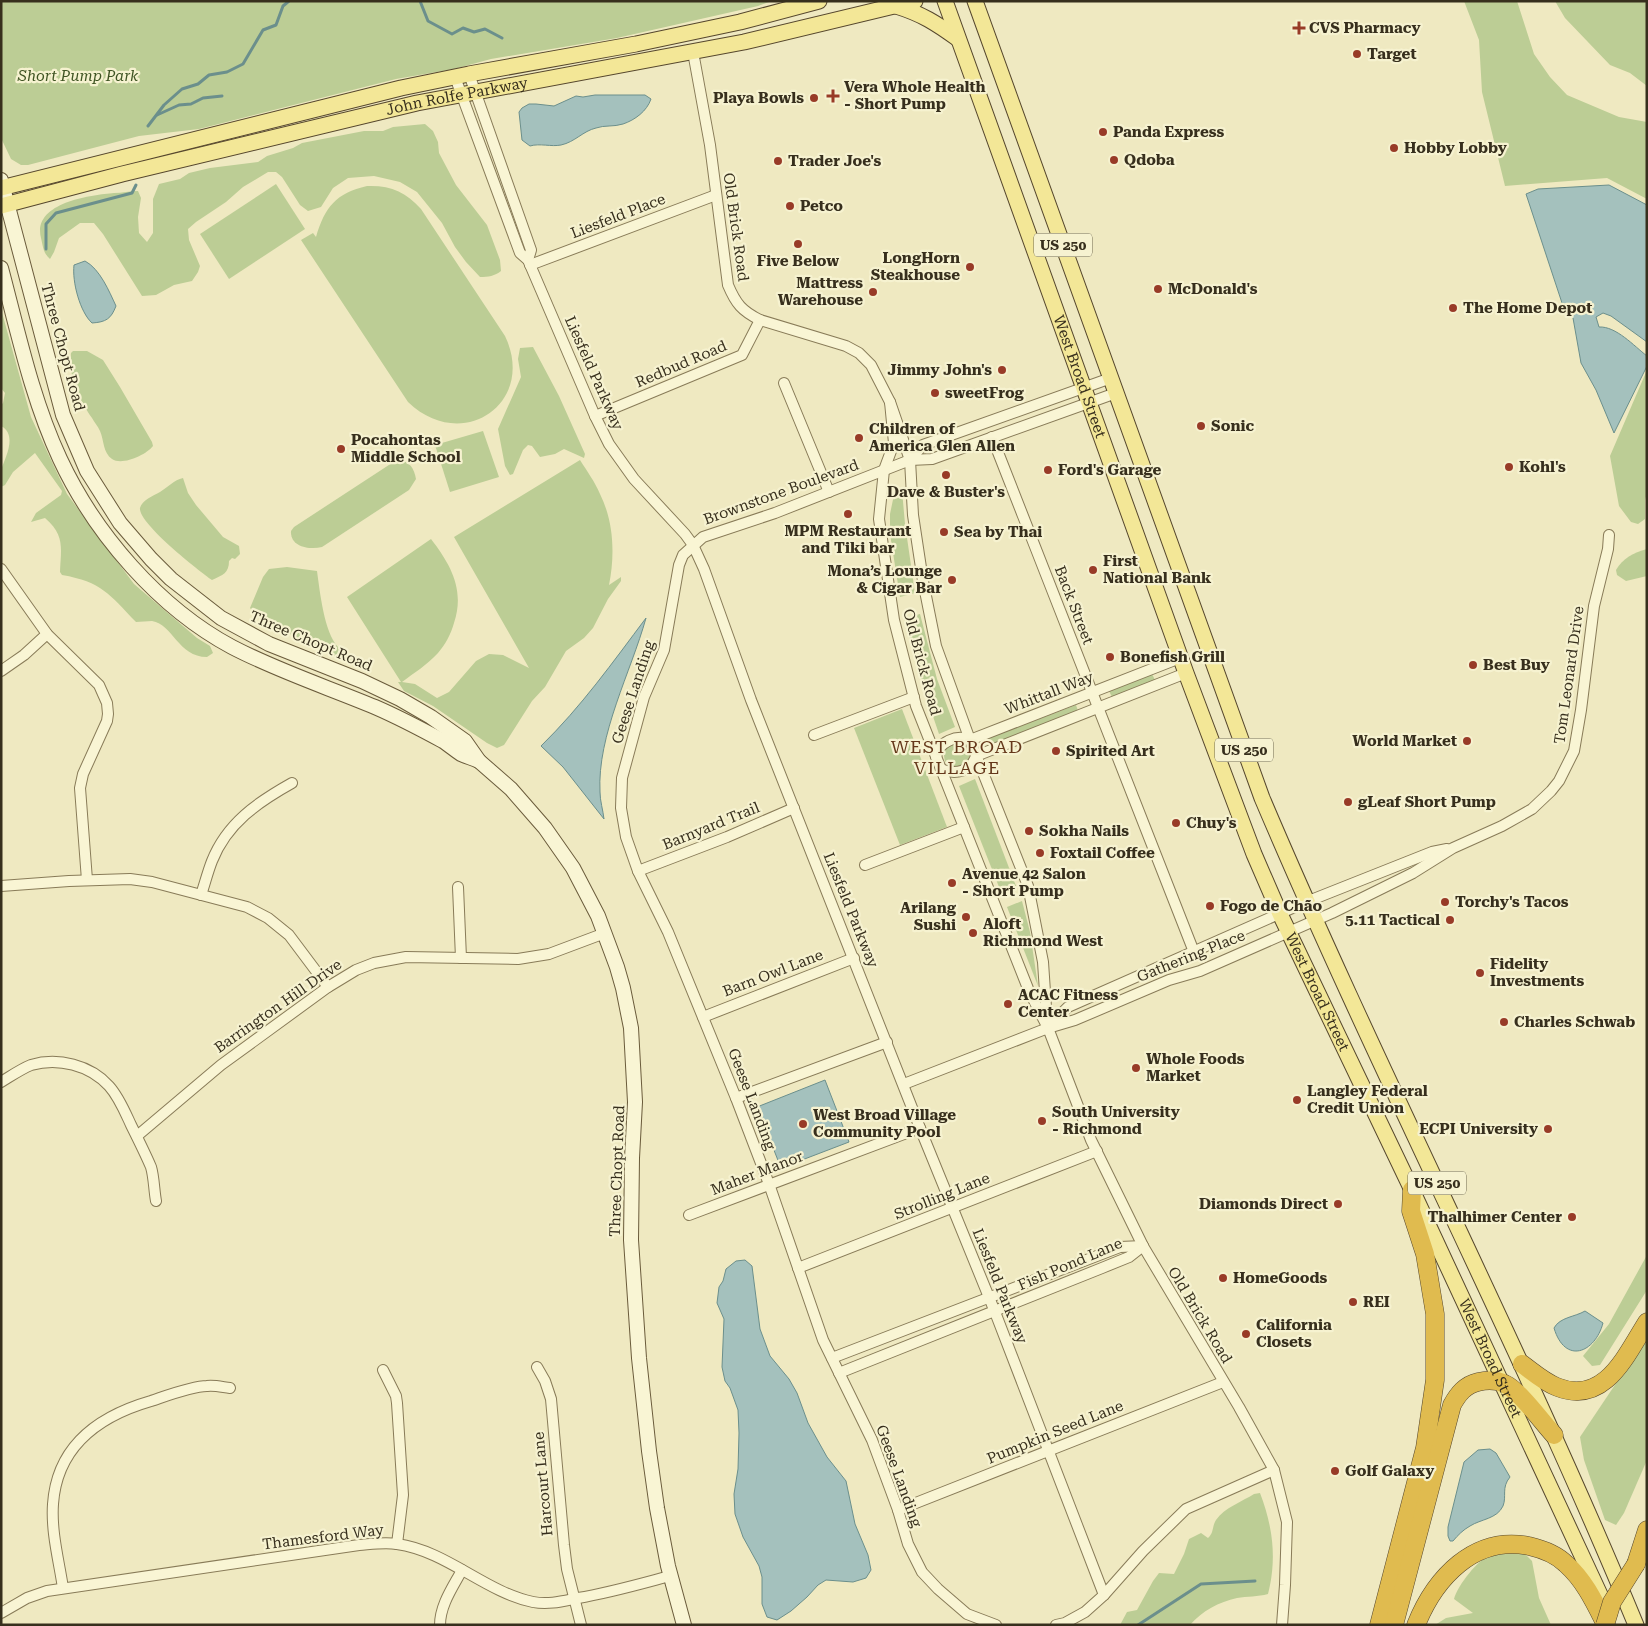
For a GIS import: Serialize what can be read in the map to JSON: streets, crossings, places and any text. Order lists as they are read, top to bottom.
{
  "streets": {
    "main road": [
      "John Rolfe Parkway",
      "US 250",
      "Three Chopt Road",
      "West Broad Street"
    ],
    "street": [
      "Liesfeld Place",
      "Old Brick Road",
      "Redbud Road",
      "Liesfeld Parkway",
      "Brownstone Boulevard",
      "Back Street",
      "Tom Leonard Drive",
      "Geese Landing",
      "Whittall Way",
      "Barnyard Trail",
      "Gathering Place",
      "Barn Owl Lane",
      "Barrington Hill Drive",
      "Maher Manor",
      "Strolling Lane",
      "Fish Pond Lane",
      "Pumpkin Seed Lane",
      "Harcourt Lane",
      "Thamesford Way"
    ]
  },
  "crossings": [
    ["John Rolfe Parkway", "Old Brick Road"],
    ["John Rolfe Parkway", "Three Chopt Road"],
    ["John Rolfe Parkway", "Liesfeld Parkway"],
    ["Liesfeld Place", "Old Brick Road"],
    ["Liesfeld Place", "Liesfeld Parkway"],
    ["Old Brick Road", "Redbud Road"],
    ["Old Brick Road", "Brownstone Boulevard"],
    ["Old Brick Road", "Whittall Way"],
    ["Old Brick Road", "Gathering Place"],
    ["Old Brick Road", "Strolling Lane"],
    ["Old Brick Road", "Fish Pond Lane"],
    ["Old Brick Road", "Pumpkin Seed Lane"],
    ["Three Chopt Road", "Barrington Hill Drive"],
    ["Three Chopt Road", "Thamesford Way"],
    ["Redbud Road", "Liesfeld Parkway"],
    ["Liesfeld Parkway", "Brownstone Boulevard"],
    ["Liesfeld Parkway", "Geese Landing"],
    ["Liesfeld Parkway", "Barnyard Trail"],
    ["Liesfeld Parkway", "Gathering Place"],
    ["Liesfeld Parkway", "Barn Owl Lane"],
    ["Liesfeld Parkway", "Maher Manor"],
    ["Liesfeld Parkway", "Strolling Lane"],
    ["Liesfeld Parkway", "Fish Pond Lane"],
    ["Liesfeld Parkway", "Pumpkin Seed Lane"],
    ["West Broad Street", "Brownstone Boulevard"],
    ["West Broad Street", "Tom Leonard Drive"],
    ["West Broad Street", "Whittall Way"],
    ["West Broad Street", "Gathering Place"],
    ["Brownstone Boulevard", "Back Street"],
    ["Brownstone Boulevard", "Geese Landing"],
    ["Back Street", "Whittall Way"],
    ["Back Street", "Gathering Place"],
    ["Tom Leonard Drive", "Gathering Place"],
    ["Geese Landing", "Barnyard Trail"],
    ["Geese Landing", "Barn Owl Lane"],
    ["Geese Landing", "Maher Manor"],
    ["Geese Landing", "Strolling Lane"],
    ["Geese Landing", "Fish Pond Lane"],
    ["Geese Landing", "Pumpkin Seed Lane"],
    ["Harcourt Lane", "Thamesford Way"]
  ],
  "districts": ["WEST BROAD VILLAGE"],
  "parks": ["Short Pump Park"],
  "places": {
    "health": ["CVS Pharmacy", "Vera Whole Health - Short Pump"],
    "other": [
      "Target",
      "Playa Bowls",
      "Panda Express",
      "Hobby Lobby",
      "Qdoba",
      "Trader Joe's",
      "Petco",
      "Five Below",
      "LongHorn Steakhouse",
      "McDonald's",
      "Mattress Warehouse",
      "The Home Depot",
      "Jimmy John's",
      "sweetFrog",
      "Sonic",
      "Children of America Glen Allen",
      "Pocahontas Middle School",
      "Kohl's",
      "Ford's Garage",
      "Dave & Buster's",
      "MPM Restaurant and Tiki bar",
      "Sea by Thai",
      "First National Bank",
      "Mona’s Lounge & Cigar Bar",
      "Bonefish Grill",
      "Best Buy",
      "World Market",
      "Spirited Art",
      "gLeaf Short Pump",
      "Chuy's",
      "Sokha Nails",
      "Foxtail Coffee",
      "Avenue 42 Salon - Short Pump",
      "Torchy's Tacos",
      "Fogo de Chão",
      "Arilang Sushi",
      "5.11 Tactical",
      "Aloft Richmond West",
      "Fidelity Investments",
      "ACAC Fitness Center",
      "Charles Schwab",
      "Whole Foods Market",
      "Langley Federal Credit Union",
      "South University - Richmond",
      "West Broad Village Community Pool",
      "ECPI University",
      "Diamonds Direct",
      "Thalhimer Center",
      "HomeGoods",
      "REI",
      "California Closets",
      "Golf Galaxy"
    ]
  }
}
